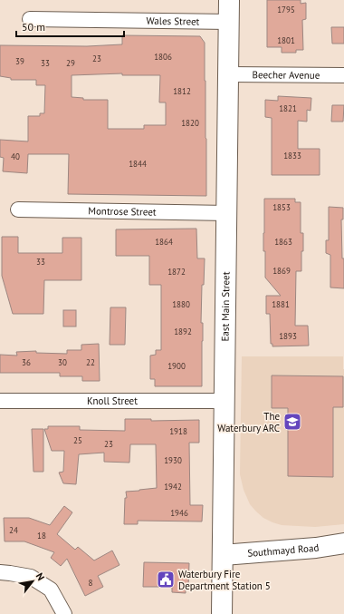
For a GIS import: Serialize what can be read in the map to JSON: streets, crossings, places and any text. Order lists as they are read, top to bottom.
{
  "streets": {
    "main road": ["East Main Street", "Southmayd Road"],
    "street": [
      "Wales Street",
      "Beecher Avenue",
      "Montrose Street",
      "Knoll Street"
    ]
  },
  "crossings": [
    ["Wales Street", "East Main Street"],
    ["Beecher Avenue", "East Main Street"],
    ["Montrose Street", "East Main Street"],
    ["East Main Street", "Knoll Street"],
    ["East Main Street", "Southmayd Road"]
  ],
  "places": {
    "school or university": ["The Waterbury ARC"],
    "public building": ["Waterbury Fire Department Station 5"]
  },
  "house_numbers": [
    "1795",
    "1801",
    "1806",
    "23",
    "39",
    "33",
    "29",
    "1812",
    "1821",
    "1820",
    "1833",
    "40",
    "1844",
    "1853",
    "1864",
    "1863",
    "33",
    "1869",
    "1872",
    "1880",
    "1881",
    "1892",
    "1893",
    "36",
    "30",
    "22",
    "1900",
    "1918",
    "25",
    "23",
    "1930",
    "1942",
    "1946",
    "24",
    "18",
    "8"
  ],
  "scale_bar": "50 m",
  "north": "top right"
}
